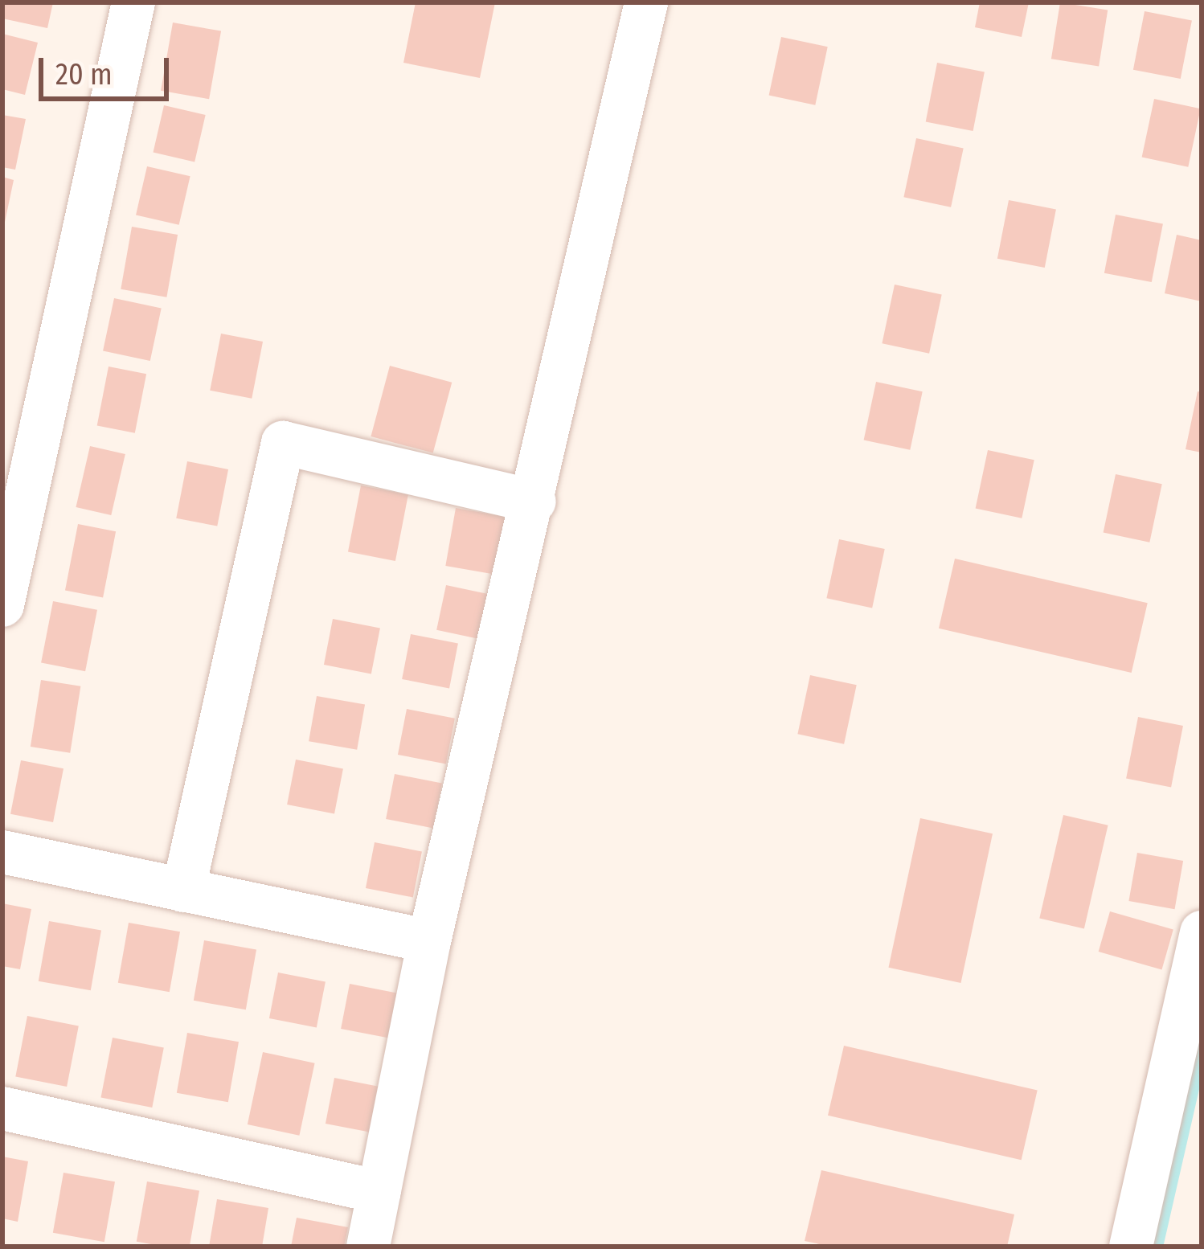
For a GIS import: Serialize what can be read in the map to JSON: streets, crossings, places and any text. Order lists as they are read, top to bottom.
{
  "scale_bar": "20 m"
}
